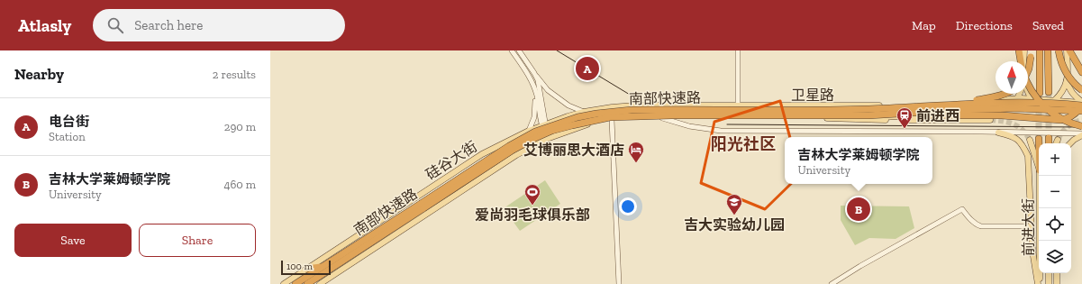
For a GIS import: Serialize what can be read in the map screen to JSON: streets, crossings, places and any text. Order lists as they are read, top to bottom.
{
  "streets": {
    "highway": ["南部快速路"],
    "main road": ["卫星路", "硅谷大街", "前进大街"]
  },
  "crossings": [
    ["卫星路", "南部快速路"],
    ["卫星路", "硅谷大街"]
  ],
  "districts": ["阳光社区"],
  "places": {
    "station": ["前进西"],
    "hotel": ["艾博丽思大酒店"],
    "sports": ["爱尚羽毛球俱乐部"],
    "school or university": ["吉大实验幼儿园"]
  },
  "scale_bar": "100 m",
  "north": "top",
  "page": {
    "header": "Atlasly",
    "search": "Search here",
    "nav": ["Map", "Directions", "Saved"],
    "heading": ["Nearby", "2 results"],
    "pins": ["A", "B"],
    "list": [
      {
        "mark": "A",
        "name": "电台街",
        "note": "Station",
        "value": "290 m"
      },
      {
        "mark": "B",
        "name": "吉林大学莱姆顿学院",
        "note": "University",
        "value": "460 m"
      }
    ],
    "popup": ["吉林大学莱姆顿学院", "University"],
    "map_buttons": ["+", "−"],
    "buttons": ["Save", "Share"],
    "scale": "100 m"
  }
}
